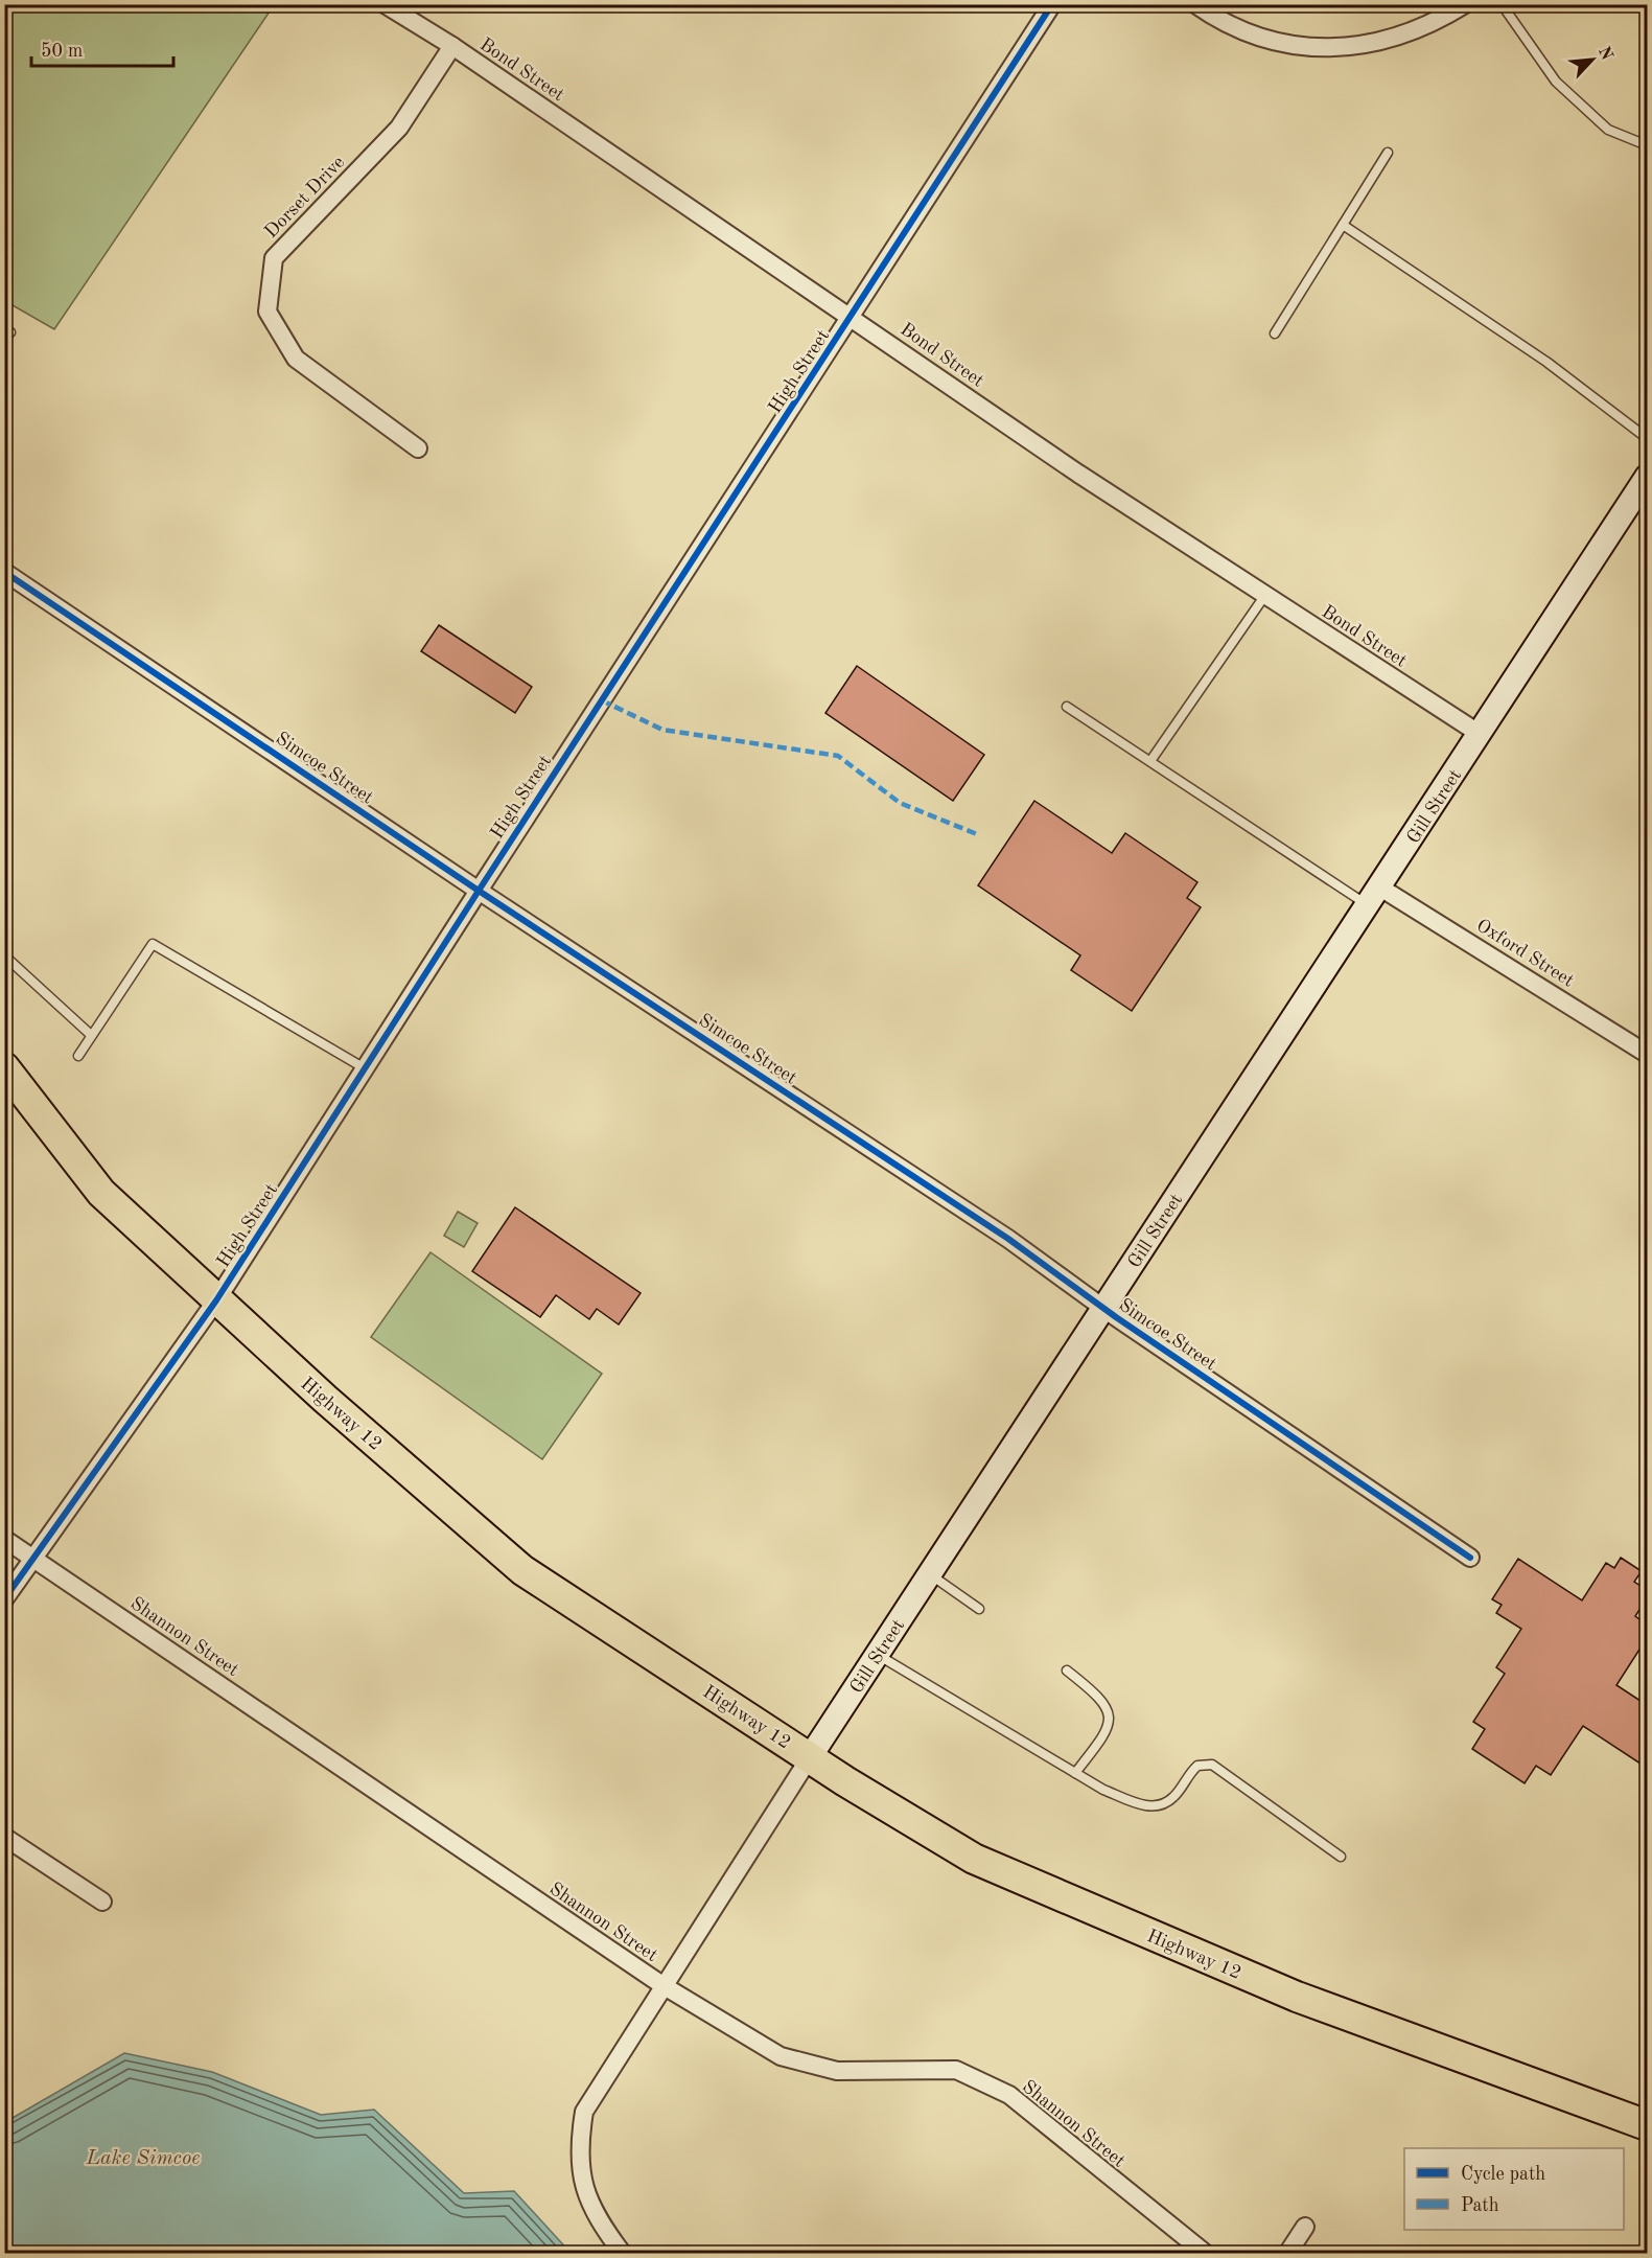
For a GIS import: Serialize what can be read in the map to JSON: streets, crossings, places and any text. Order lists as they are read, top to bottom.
{
  "streets": {
    "highway": ["Highway 12"],
    "main road": ["Gill Street"],
    "street": [
      "Bond Street",
      "Dorset Drive",
      "High Street",
      "Simcoe Street",
      "Oxford Street",
      "Shannon Street"
    ]
  },
  "crossings": [
    ["Bond Street", "Dorset Drive"],
    ["Bond Street", "High Street"],
    ["Bond Street", "Gill Street"],
    ["High Street", "Simcoe Street"],
    ["High Street", "Highway 12"],
    ["High Street", "Shannon Street"],
    ["Simcoe Street", "Gill Street"],
    ["Gill Street", "Oxford Street"],
    ["Gill Street", "Highway 12"],
    ["Gill Street", "Shannon Street"]
  ],
  "water": ["Lake Simcoe"],
  "legend": ["Cycle path", "Path"],
  "scale_bar": "50 m",
  "north": "top right"
}
